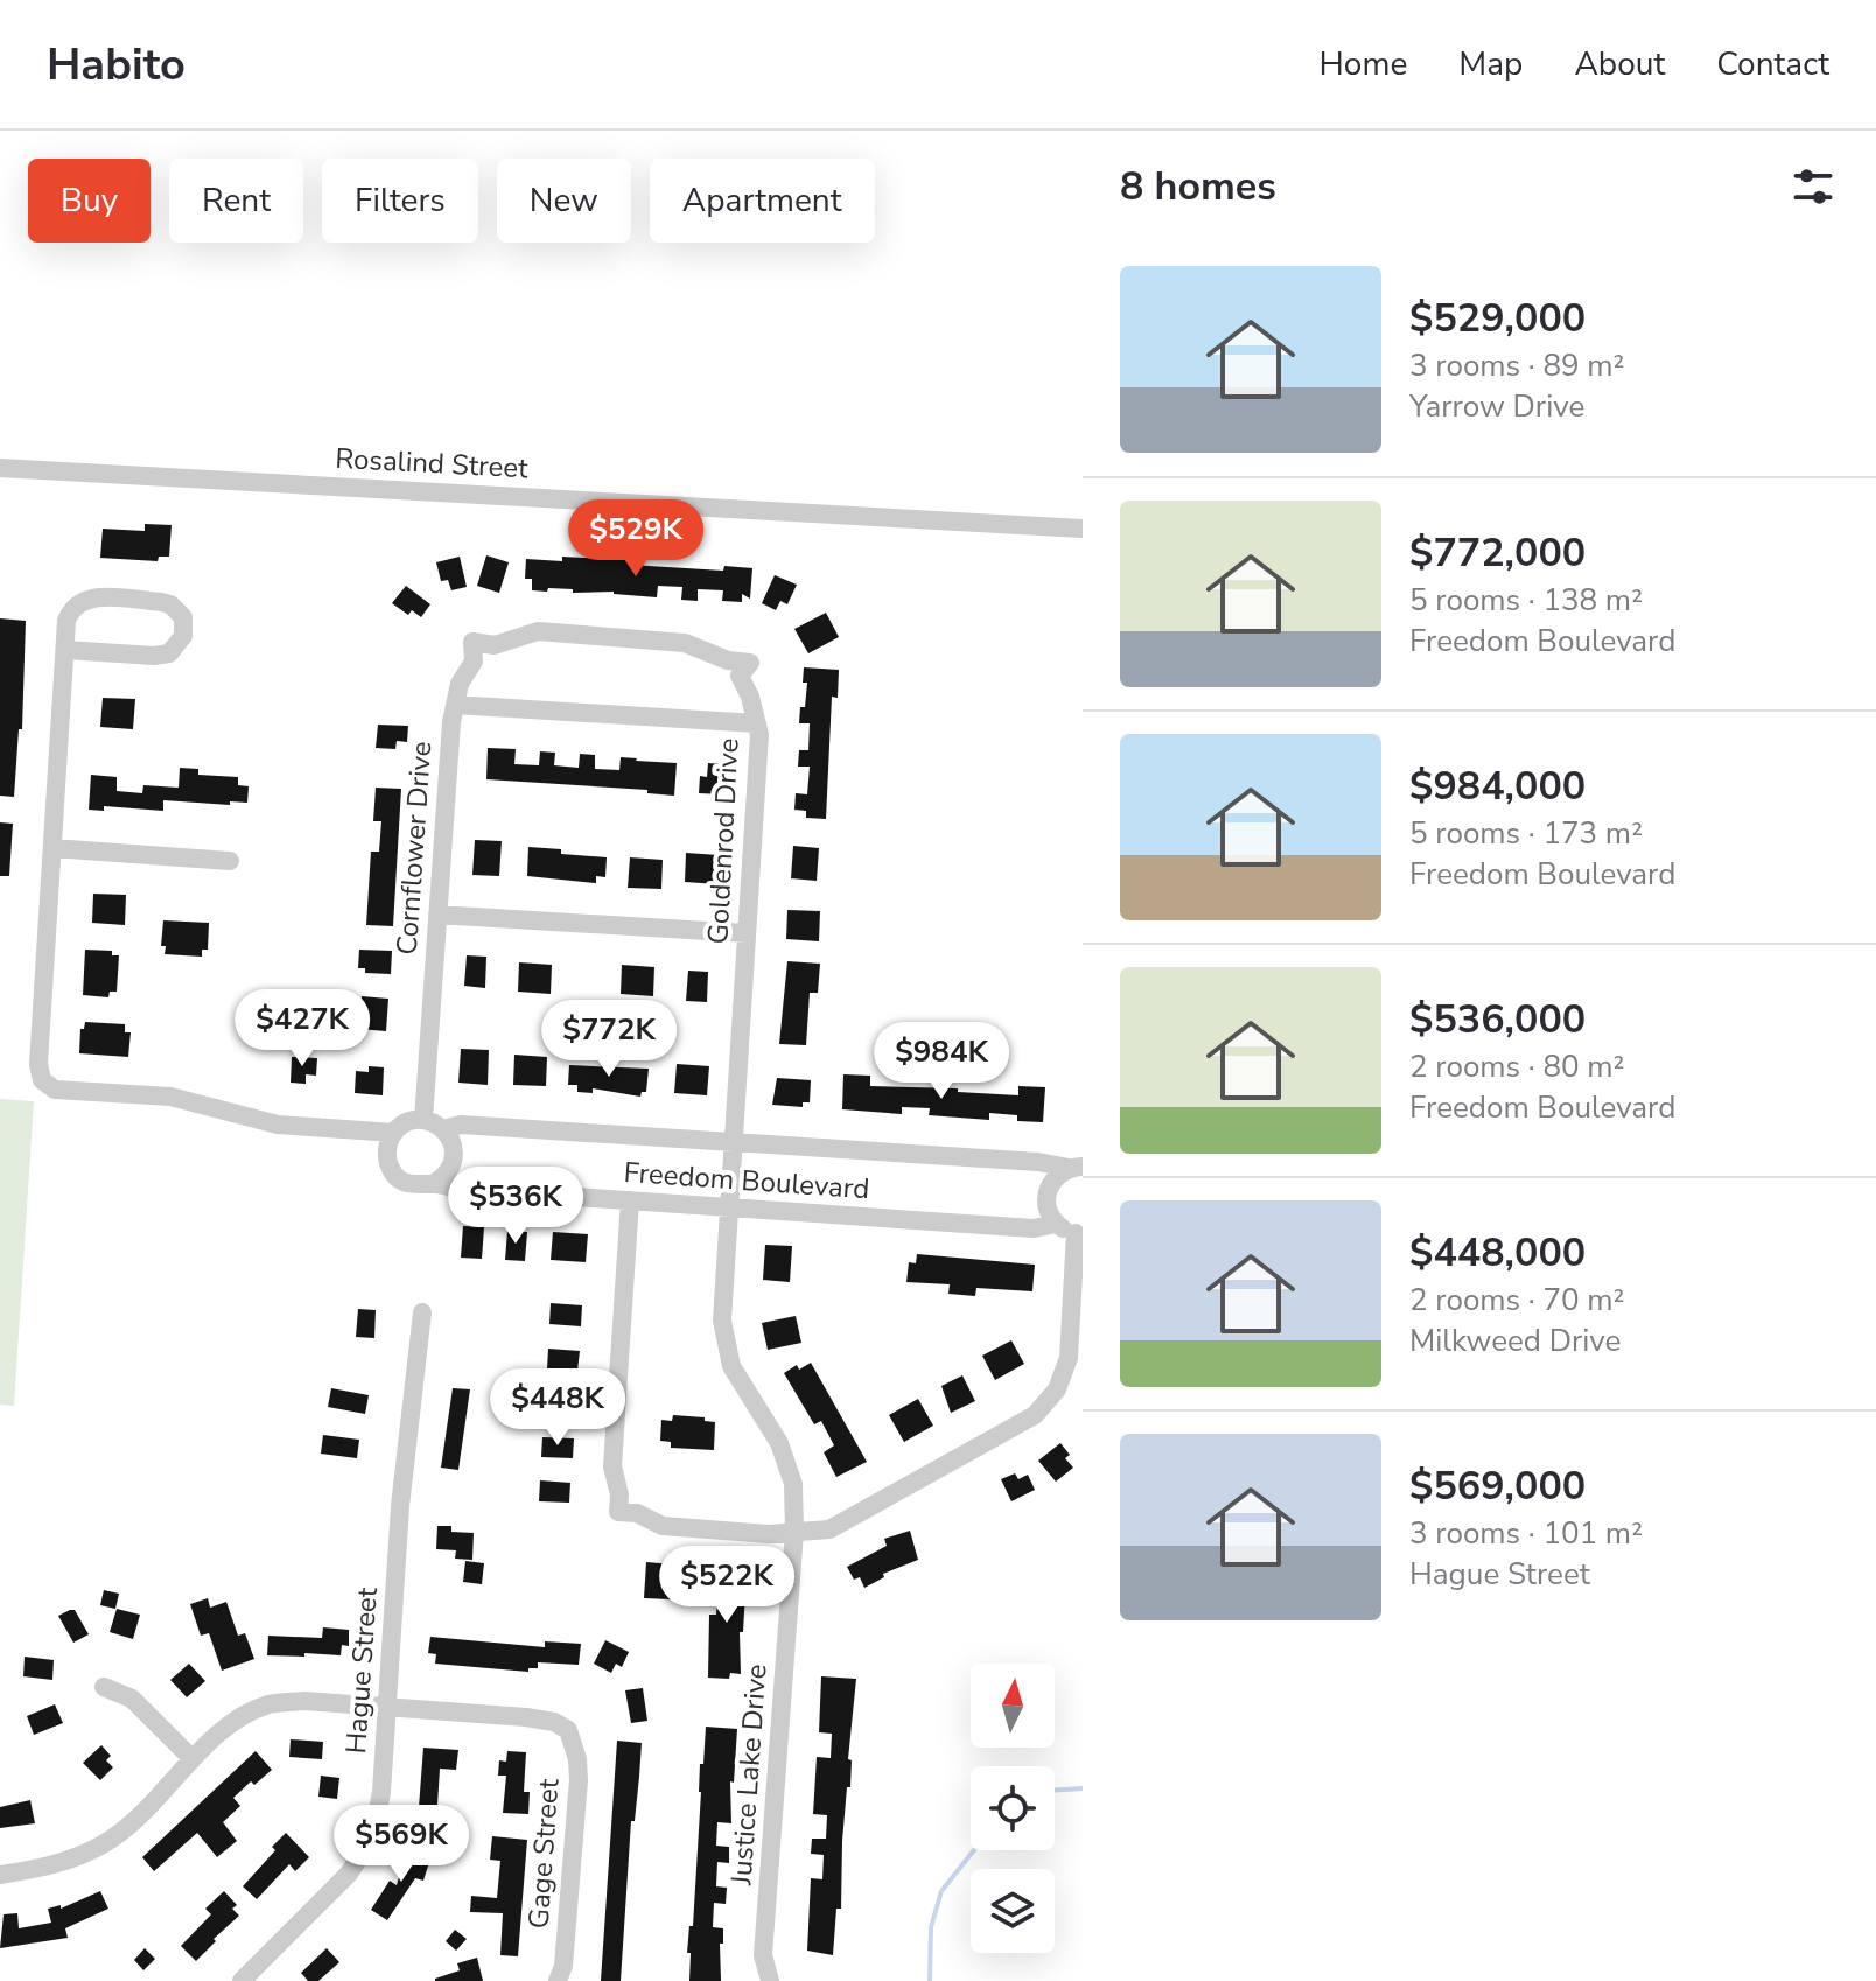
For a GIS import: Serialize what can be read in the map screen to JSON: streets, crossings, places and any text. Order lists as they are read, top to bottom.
{
  "streets": {
    "street": [
      "Rosalind Street",
      "Goldenrod Drive",
      "Cornflower Drive",
      "Freedom Boulevard",
      "Hague Street",
      "Justice Lake Drive",
      "Gage Street"
    ]
  },
  "crossings": [
    ["Goldenrod Drive", "Cornflower Drive"],
    ["Goldenrod Drive", "Freedom Boulevard"],
    ["Goldenrod Drive", "Justice Lake Drive"],
    ["Cornflower Drive", "Freedom Boulevard"],
    ["Freedom Boulevard", "Justice Lake Drive"],
    ["Hague Street", "Gage Street"]
  ],
  "north": "top",
  "page": {
    "header": "Habito",
    "nav": [
      "Home",
      "Map",
      "About",
      "Contact"
    ],
    "heading": "8 homes",
    "chip": [
      "Buy",
      "Rent",
      "Filters",
      "New",
      "Apartment"
    ],
    "list": [
      {
        "name": "$529,000",
        "note": "3 rooms · 89 m² · Yarrow Drive"
      },
      {
        "name": "$772,000",
        "note": "5 rooms · 138 m² · Freedom Boulevard"
      },
      {
        "name": "$984,000",
        "note": "5 rooms · 173 m² · Freedom Boulevard"
      },
      {
        "name": "$536,000",
        "note": "2 rooms · 80 m² · Freedom Boulevard"
      },
      {
        "name": "$448,000",
        "note": "2 rooms · 70 m² · Milkweed Drive"
      },
      {
        "name": "$569,000",
        "note": "3 rooms · 101 m² · Hague Street"
      }
    ],
    "price": [
      "$529K",
      "$427K",
      "$772K",
      "$984K",
      "$536K",
      "$448K",
      "$522K",
      "$569K"
    ]
  }
}
